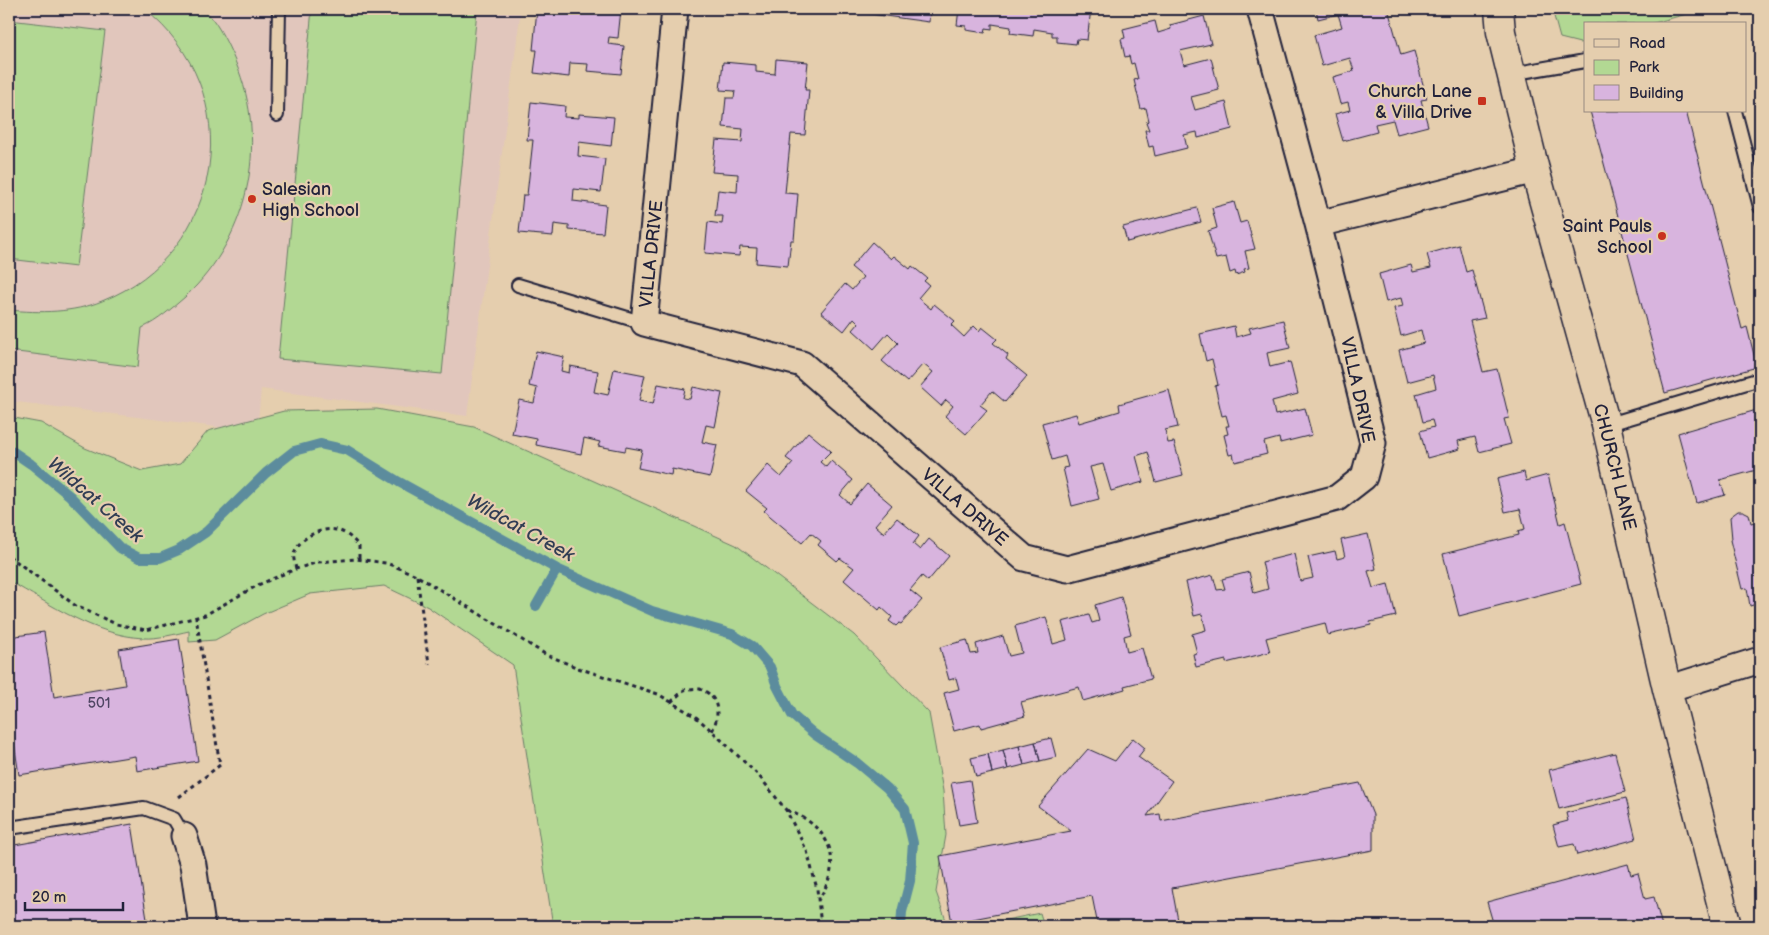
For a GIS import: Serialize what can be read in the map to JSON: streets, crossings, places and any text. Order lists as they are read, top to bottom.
{
  "streets": {
    "street": ["VILLA DRIVE", "CHURCH LANE"]
  },
  "water": ["Wildcat Creek"],
  "places": {
    "transit": ["Church Lane & Villa Drive"],
    "other": ["Salesian High School", "Saint Pauls School"]
  },
  "house_numbers": ["501"],
  "legend": ["Road", "Park", "Building"],
  "scale_bar": "20 m"
}
